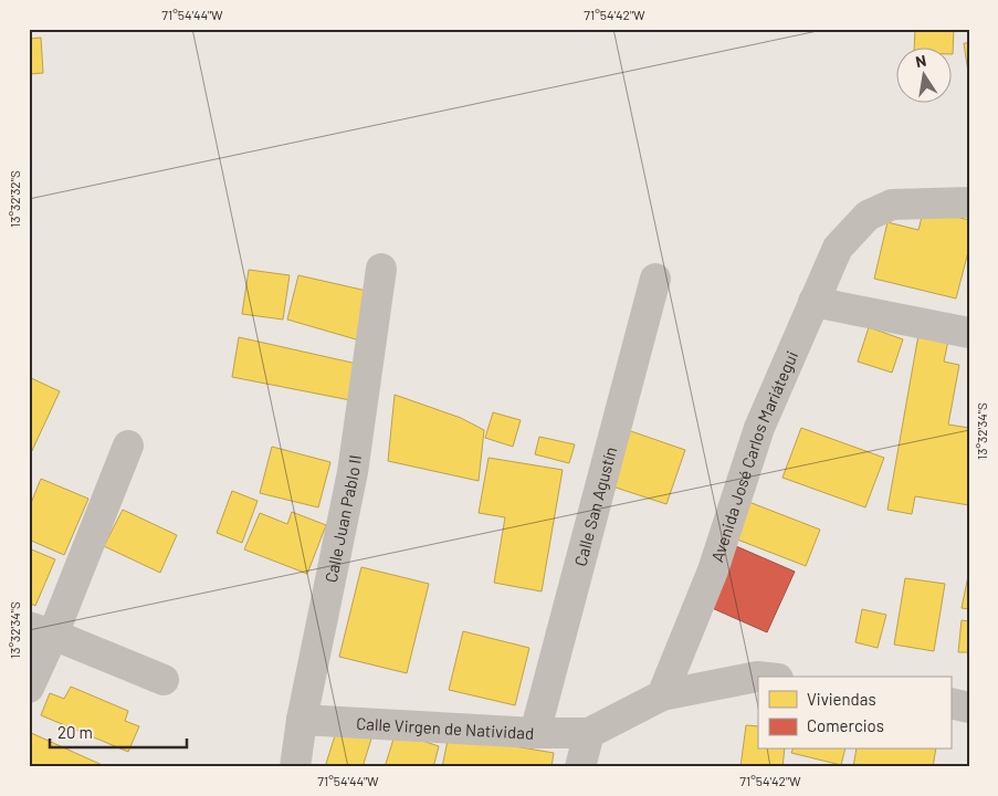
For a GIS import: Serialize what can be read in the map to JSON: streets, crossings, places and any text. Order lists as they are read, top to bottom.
{
  "streets": {
    "street": [
      "Avenida José Carlos Mariátegui",
      "Calle San Agustín",
      "Calle Juan Pablo II",
      "Calle Virgen de Natividad"
    ]
  },
  "crossings": [
    ["Calle San Agustín", "Calle Virgen de Natividad"],
    ["Calle Juan Pablo II", "Calle Virgen de Natividad"]
  ],
  "legend": ["Viviendas", "Comercios"],
  "scale_bar": "20 m",
  "north": "top",
  "coordinates": [
    "71°54'44\"W",
    "71°54'42\"W",
    "13°32'32\"S",
    "13°32'34\"S"
  ]
}
